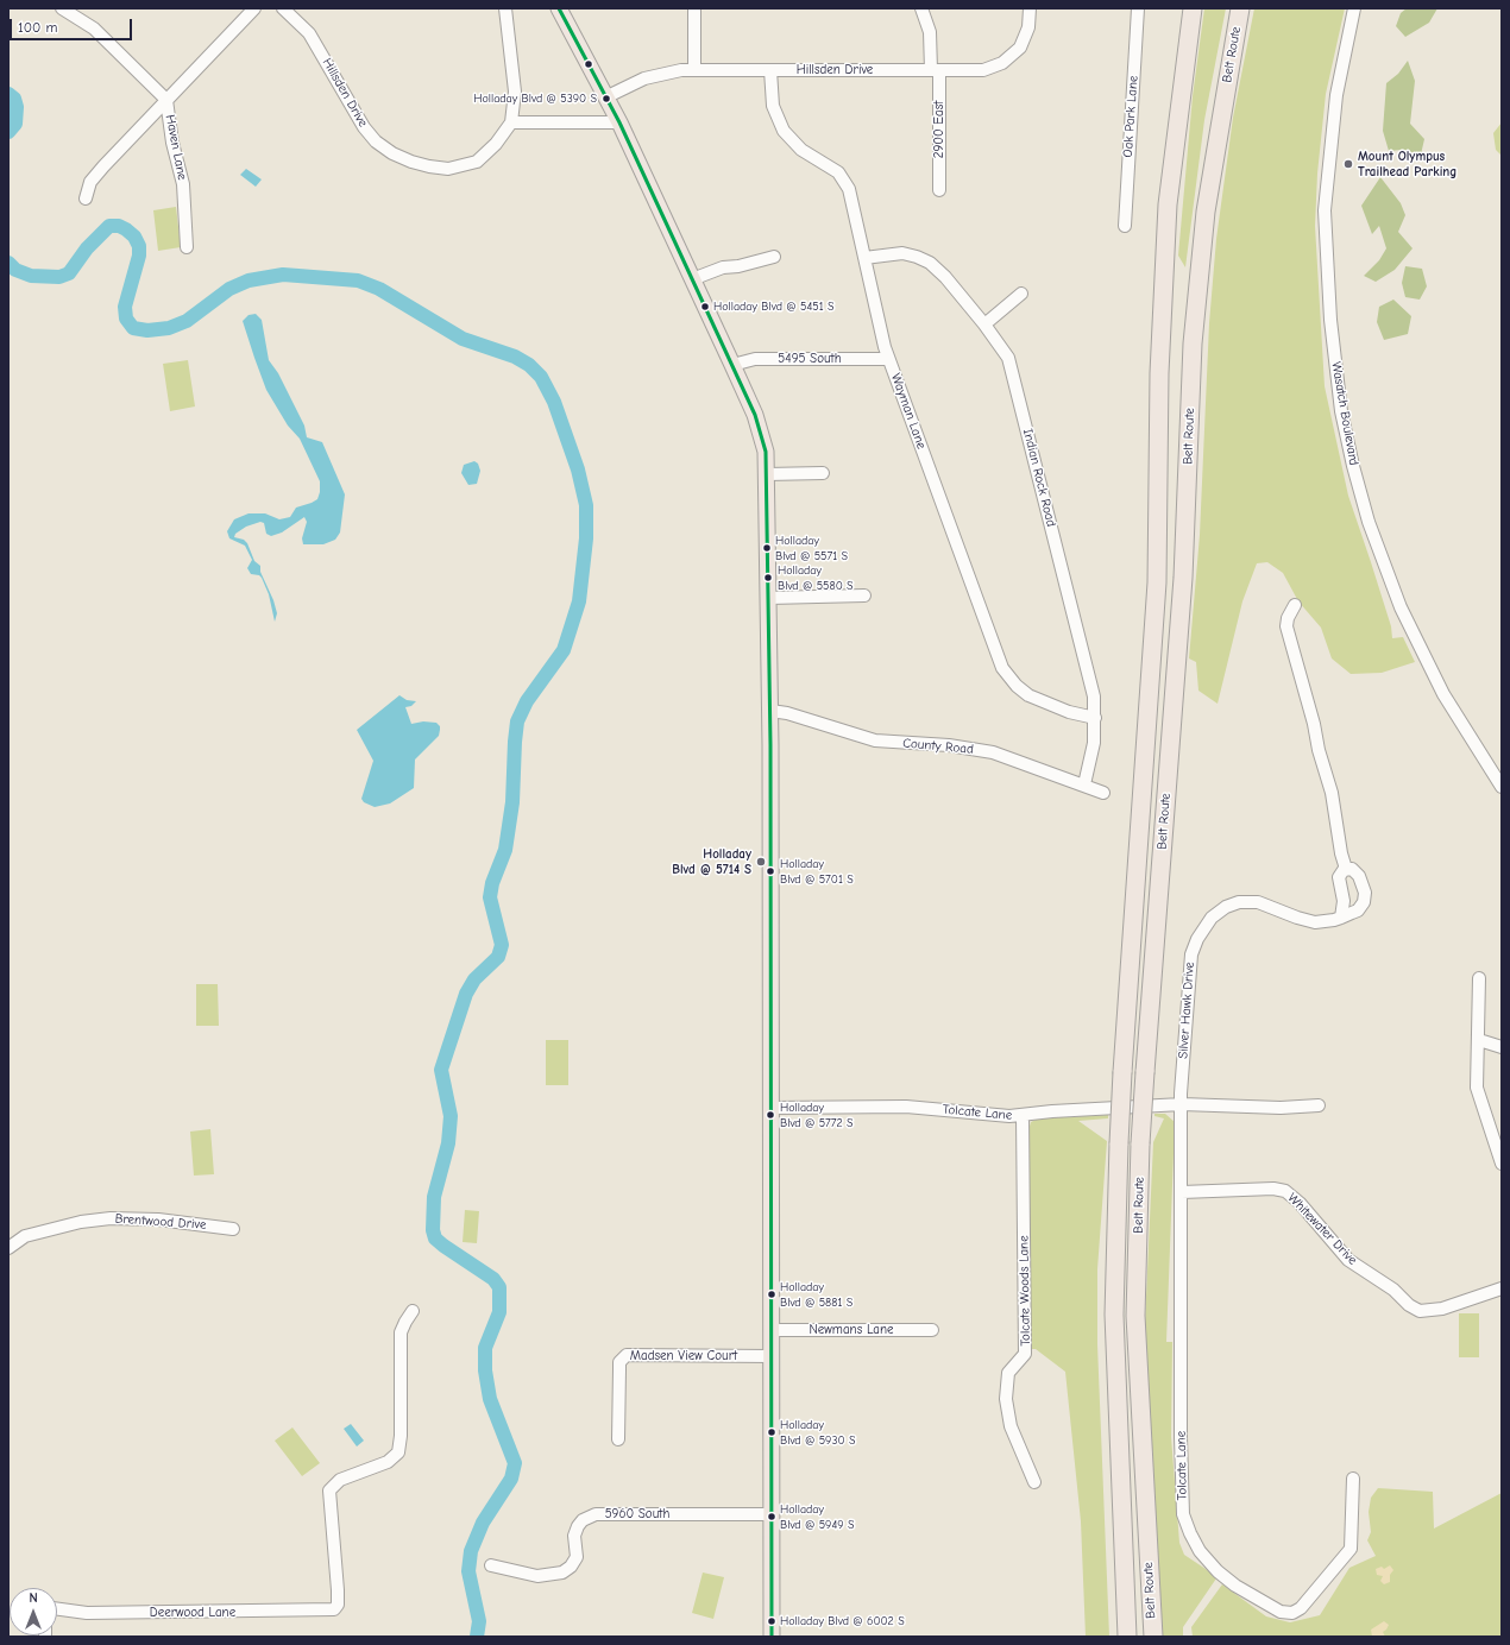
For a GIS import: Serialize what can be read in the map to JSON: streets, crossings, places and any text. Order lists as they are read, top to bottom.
{
  "streets": {
    "highway": ["Belt Route"],
    "street": [
      "Hillsden Drive",
      "Oak Park Lane",
      "2900 East",
      "Haven Lane",
      "5495 South",
      "Wayman Lane",
      "Wasatch Boulevard",
      "Indian Rock Road",
      "County Road",
      "Silver Hawk Drive",
      "Tolcate Lane",
      "Brentwood Drive",
      "Whitewater Drive",
      "Tolcate Woods Lane",
      "Newmans Lane",
      "Madsen View Court",
      "5960 South",
      "Deerwood Lane"
    ]
  },
  "crossings": [
    ["Hillsden Drive", "2900 East"],
    ["Hillsden Drive", "Wayman Lane"],
    ["5495 South", "Wayman Lane"],
    ["Wayman Lane", "Indian Rock Road"],
    ["Indian Rock Road", "County Road"],
    ["Silver Hawk Drive", "Tolcate Lane"],
    ["Tolcate Lane", "Whitewater Drive"],
    ["Tolcate Lane", "Tolcate Woods Lane"]
  ],
  "places": [
    "Holladay Blvd @ 5390 S",
    "Mount Olympus Trailhead Parking",
    "Holladay Blvd @ 5451 S",
    "Holladay Blvd @ 5571 S",
    "Holladay Blvd @ 5580 S",
    "Holladay Blvd @ 5714 S",
    "Holladay Blvd @ 5701 S",
    "Holladay Blvd @ 5772 S",
    "Holladay Blvd @ 5881 S",
    "Holladay Blvd @ 5930 S",
    "Holladay Blvd @ 5949 S",
    "Holladay Blvd @ 6002 S"
  ],
  "scale_bar": "100 m",
  "north": "top"
}
